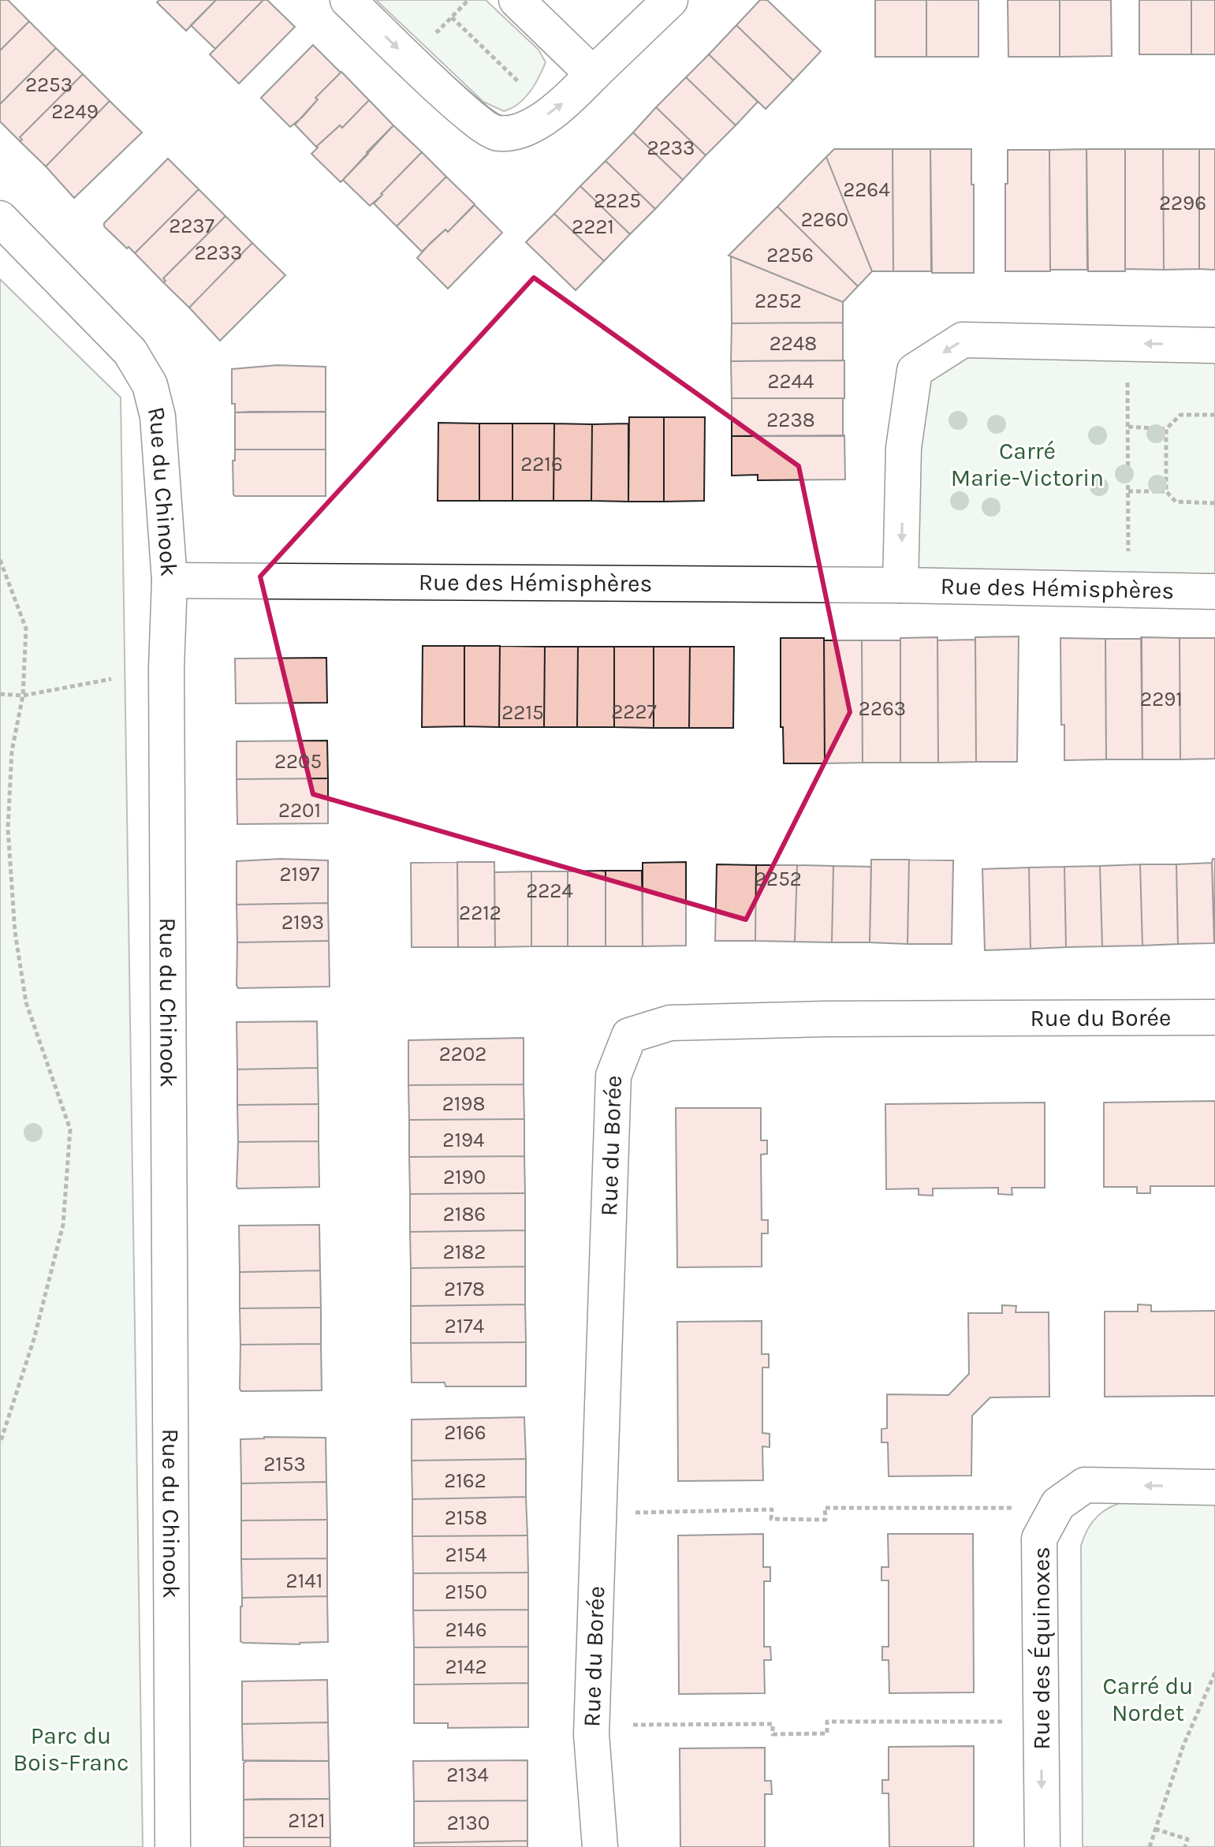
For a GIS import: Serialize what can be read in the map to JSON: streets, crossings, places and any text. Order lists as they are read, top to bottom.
{
  "streets": {
    "street": [
      "Rue du Chinook",
      "Rue des Hémisphères",
      "Rue du Borée",
      "Rue des Équinoxes"
    ]
  },
  "crossings": [
    ["Rue du Chinook", "Rue des Hémisphères"]
  ],
  "parks": ["Carré Marie-Victorin", "Carré du Nordet", "Parc du Bois-Franc"],
  "house_numbers": [
    "2253",
    "2249",
    "2233",
    "2264",
    "2225",
    "2296",
    "2260",
    "2237",
    "2221",
    "2233",
    "2256",
    "2252",
    "2248",
    "2244",
    "2238",
    "2216",
    "2291",
    "2263",
    "2227",
    "2215",
    "2205",
    "2201",
    "2197",
    "2252",
    "2224",
    "2212",
    "2193",
    "2202",
    "2198",
    "2194",
    "2190",
    "2186",
    "2182",
    "2178",
    "2174",
    "2166",
    "2153",
    "2162",
    "2158",
    "2154",
    "2141",
    "2150",
    "2146",
    "2142",
    "2134",
    "2121",
    "2130"
  ]
}
